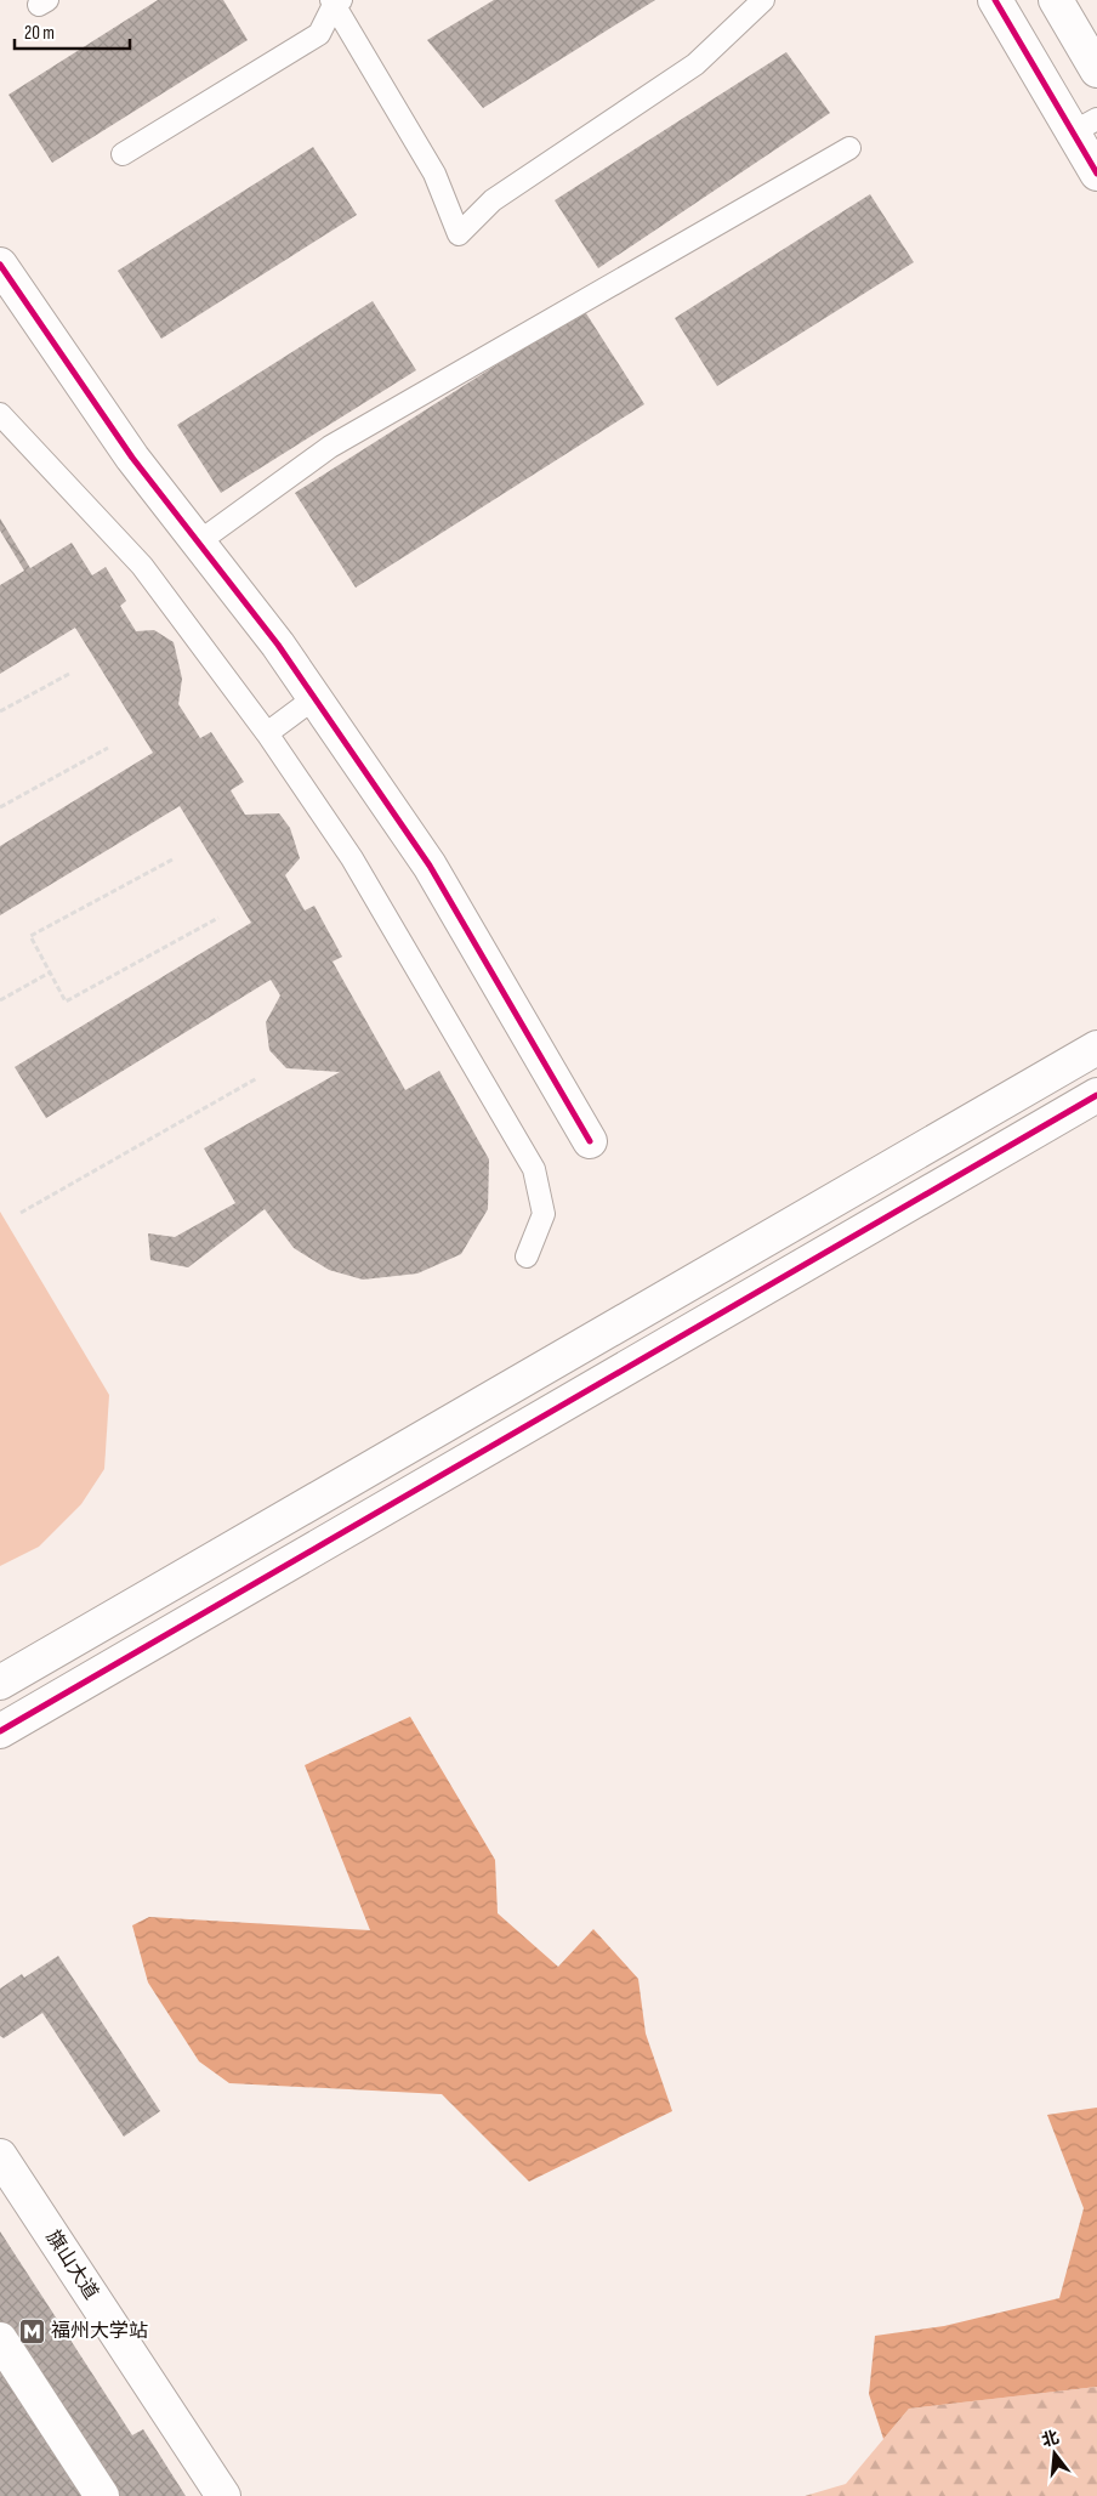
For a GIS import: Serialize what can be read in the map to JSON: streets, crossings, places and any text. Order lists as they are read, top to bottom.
{
  "streets": {
    "main road": ["旗山大道"]
  },
  "places": {
    "metro station": ["福州大学站"]
  },
  "scale_bar": "20 m",
  "north": "top"
}
